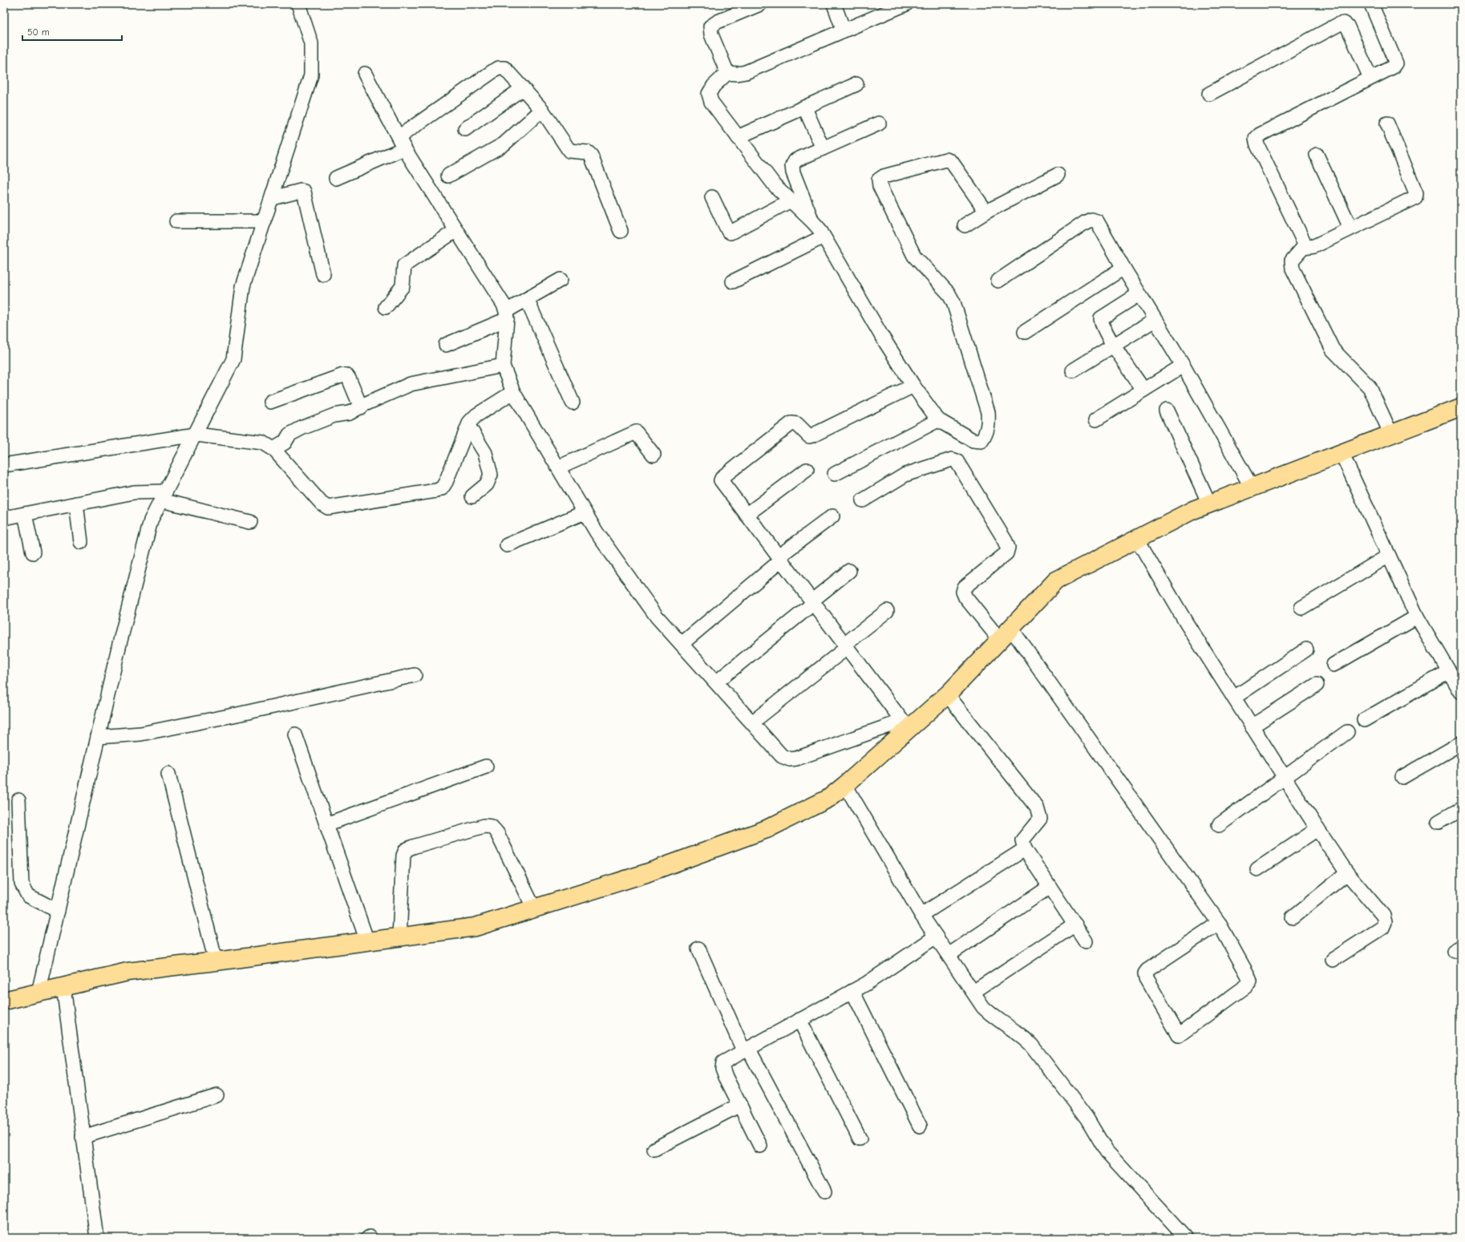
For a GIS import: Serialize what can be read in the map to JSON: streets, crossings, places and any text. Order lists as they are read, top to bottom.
{
  "scale_bar": "50 m"
}
